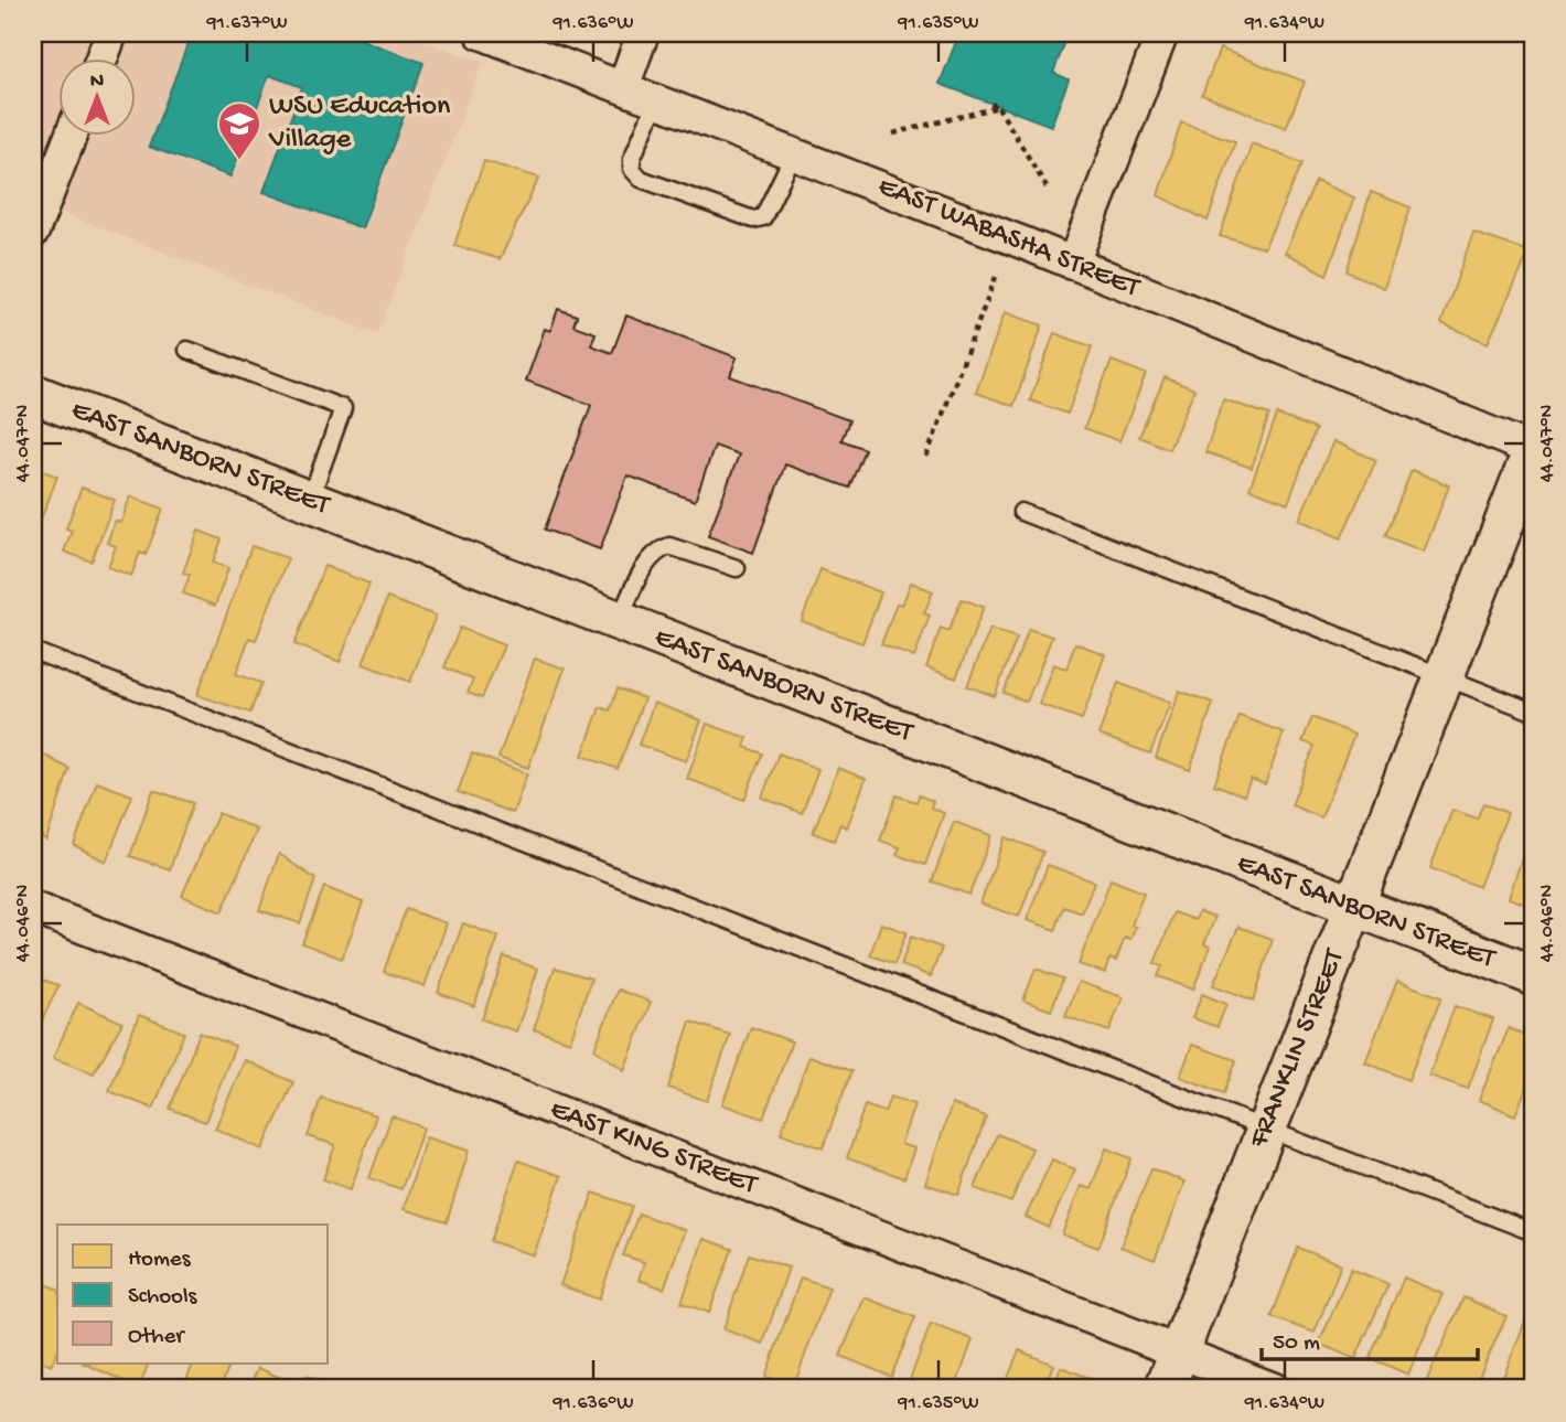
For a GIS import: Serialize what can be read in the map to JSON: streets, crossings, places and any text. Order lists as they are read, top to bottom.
{
  "streets": {
    "street": [
      "EAST WABASHA STREET",
      "EAST SANBORN STREET",
      "FRANKLIN STREET",
      "EAST KING STREET"
    ]
  },
  "crossings": [
    ["EAST WABASHA STREET", "FRANKLIN STREET"],
    ["EAST SANBORN STREET", "FRANKLIN STREET"],
    ["FRANKLIN STREET", "EAST KING STREET"]
  ],
  "places": {
    "school or university": ["WSU Education Village"]
  },
  "legend": ["Homes", "Schools", "Other"],
  "scale_bar": "50 m",
  "north": "top",
  "coordinates": [
    "91.637°W",
    "91.636°W",
    "91.635°W",
    "91.634°W",
    "44.047°N",
    "44.046°N"
  ]
}
